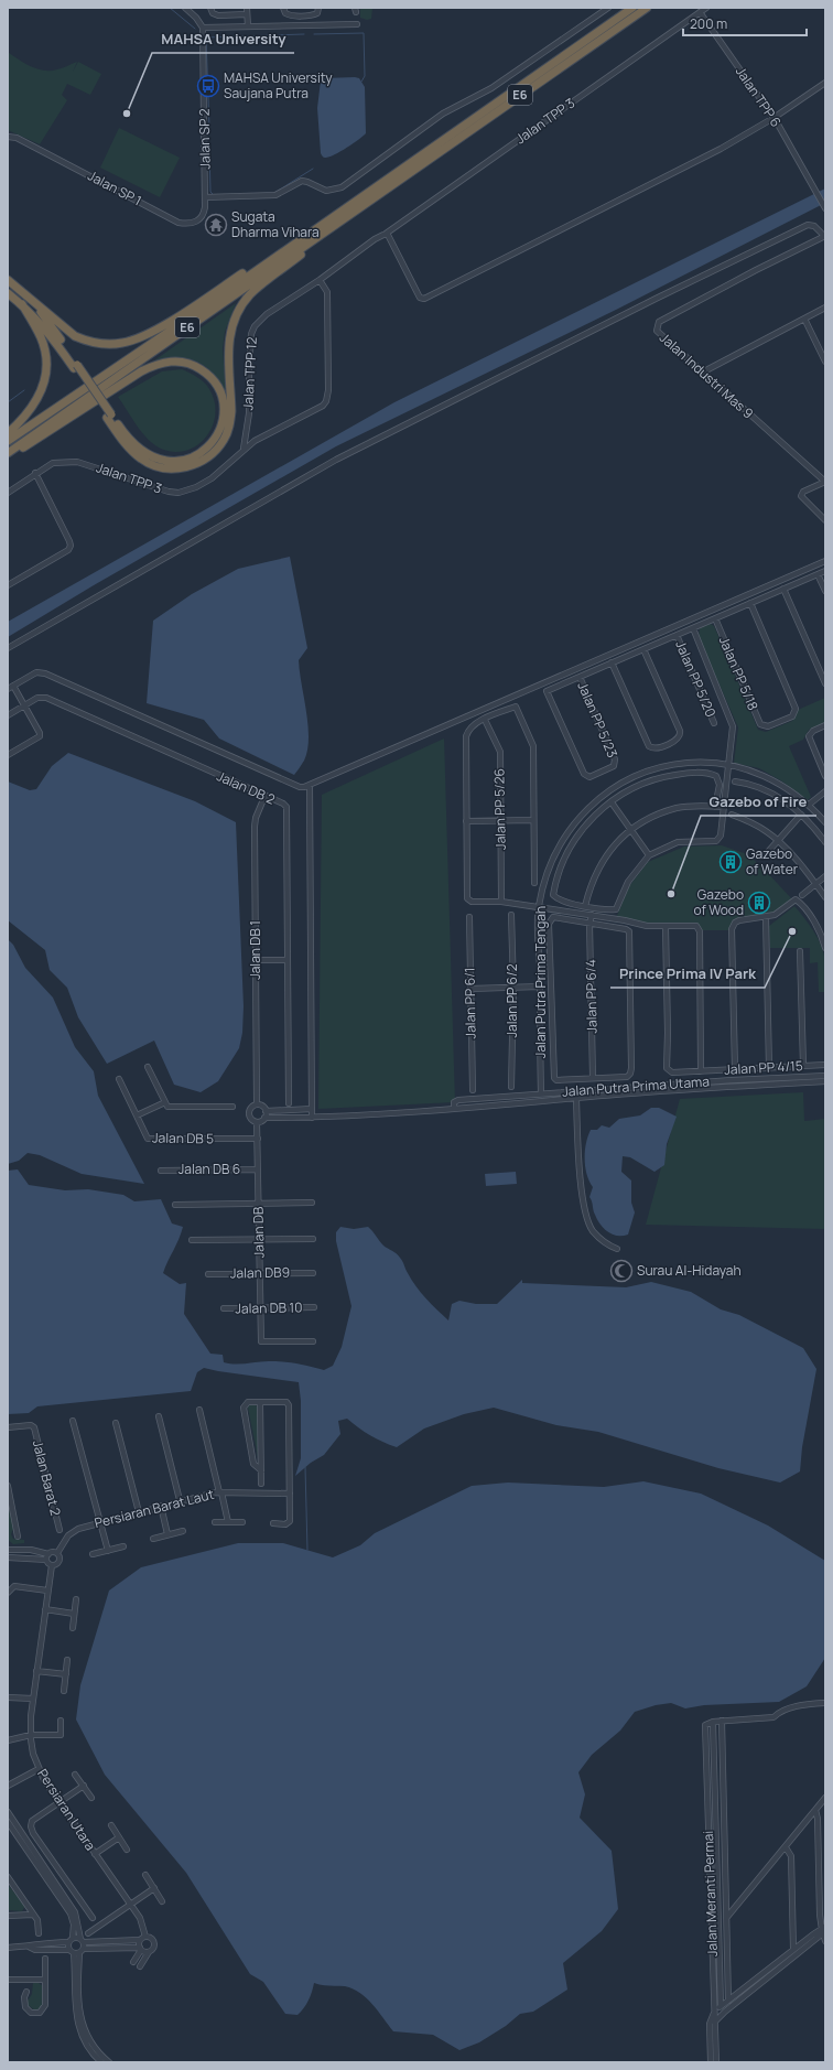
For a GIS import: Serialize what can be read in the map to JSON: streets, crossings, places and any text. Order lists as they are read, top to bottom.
{
  "streets": {
    "highway": ["E6"],
    "street": [
      "Jalan TPP 6",
      "Jalan TPP 3",
      "Jalan SP 2",
      "Jalan SP 1",
      "Jalan TPP 12",
      "Jalan Industri Mas 9",
      "Jalan PP 5/18",
      "Jalan PP 5/20",
      "Jalan PP 5/23",
      "Jalan DB 2",
      "Jalan PP 5/26",
      "Jalan DB 1",
      "Jalan Putra Prima Tengah",
      "Jalan PP 6/4",
      "Jalan PP 6/2",
      "Jalan PP 6/1",
      "Jalan PP 4/15",
      "Jalan Putra Prima Utama",
      "Jalan DB 5",
      "Jalan DB 6",
      "Jalan DB",
      "Jalan DB9",
      "Jalan DB 10",
      "Jalan Barat 2",
      "Persiaran Barat Laut",
      "Persiaran Utara",
      "Jalan Meranti Permai"
    ]
  },
  "crossings": [
    ["Jalan TPP 6", "Jalan TPP 3"],
    ["Jalan TPP 3", "Jalan TPP 12"],
    ["Jalan SP 2", "Jalan SP 1"],
    ["Jalan DB 2", "Jalan DB 1"],
    ["Jalan DB 1", "Jalan DB"],
    ["Jalan Putra Prima Tengah", "Jalan Putra Prima Utama"],
    ["Jalan DB 5", "Jalan DB"],
    ["Jalan DB 6", "Jalan DB"],
    ["Jalan DB", "Jalan DB9"],
    ["Jalan DB", "Jalan DB 10"],
    ["Persiaran Barat Laut", "Persiaran Utara"]
  ],
  "places": {
    "bus stop": ["MAHSA University Saujana Putra"],
    "other": ["MAHSA University", "Gazebo of Fire", "Prince Prima IV Park"],
    "temple": ["Sugata Dharma Vihara"],
    "building": ["Gazebo of Water", "Gazebo of Wood"],
    "mosque": ["Surau Al-Hidayah"]
  },
  "scale_bar": "200 m"
}
